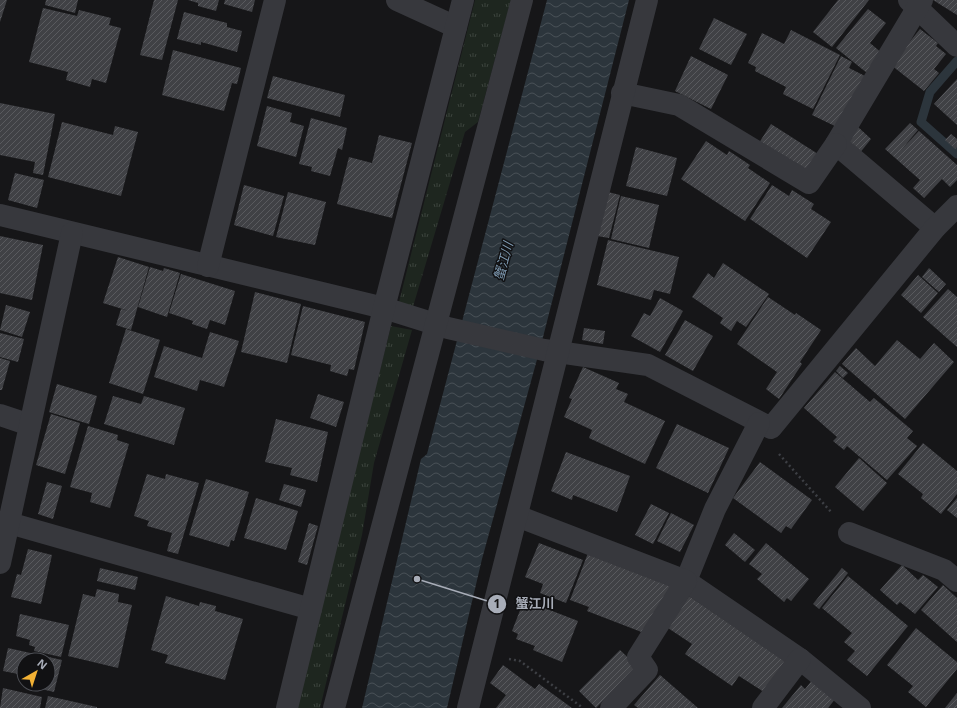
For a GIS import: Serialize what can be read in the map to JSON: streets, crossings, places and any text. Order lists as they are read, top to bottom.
{
  "water": ["蟹江川"],
  "places": ["蟹江川"],
  "north": "top right"
}
